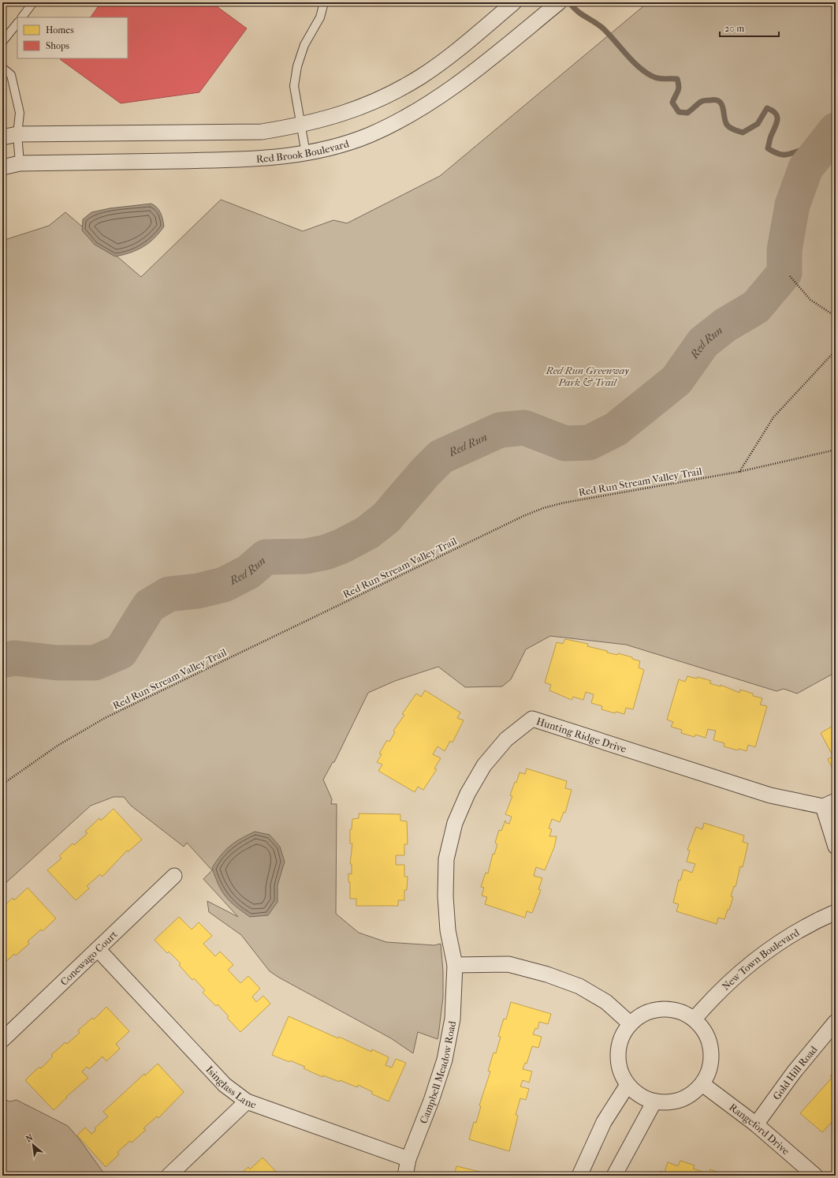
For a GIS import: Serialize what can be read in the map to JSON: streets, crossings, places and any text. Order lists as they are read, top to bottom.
{
  "streets": {
    "street": [
      "Red Brook Boulevard",
      "Hunting Ridge Drive",
      "Conewago Court",
      "New Town Boulevard",
      "Campbell Meadow Road",
      "Gold Hill Road",
      "Isinglass Lane",
      "Rangeford Drive"
    ],
    "path": ["Red Run Stream Valley Trail"]
  },
  "crossings": [
    ["Hunting Ridge Drive", "Campbell Meadow Road"],
    ["Conewago Court", "Isinglass Lane"],
    ["New Town Boulevard", "Rangeford Drive"],
    ["Campbell Meadow Road", "Isinglass Lane"],
    ["Gold Hill Road", "Rangeford Drive"]
  ],
  "water": ["Red Run"],
  "parks": ["Red Run Greenway Park & Trail"],
  "legend": ["Homes", "Shops"],
  "scale_bar": "20 m",
  "north": "top left"
}
